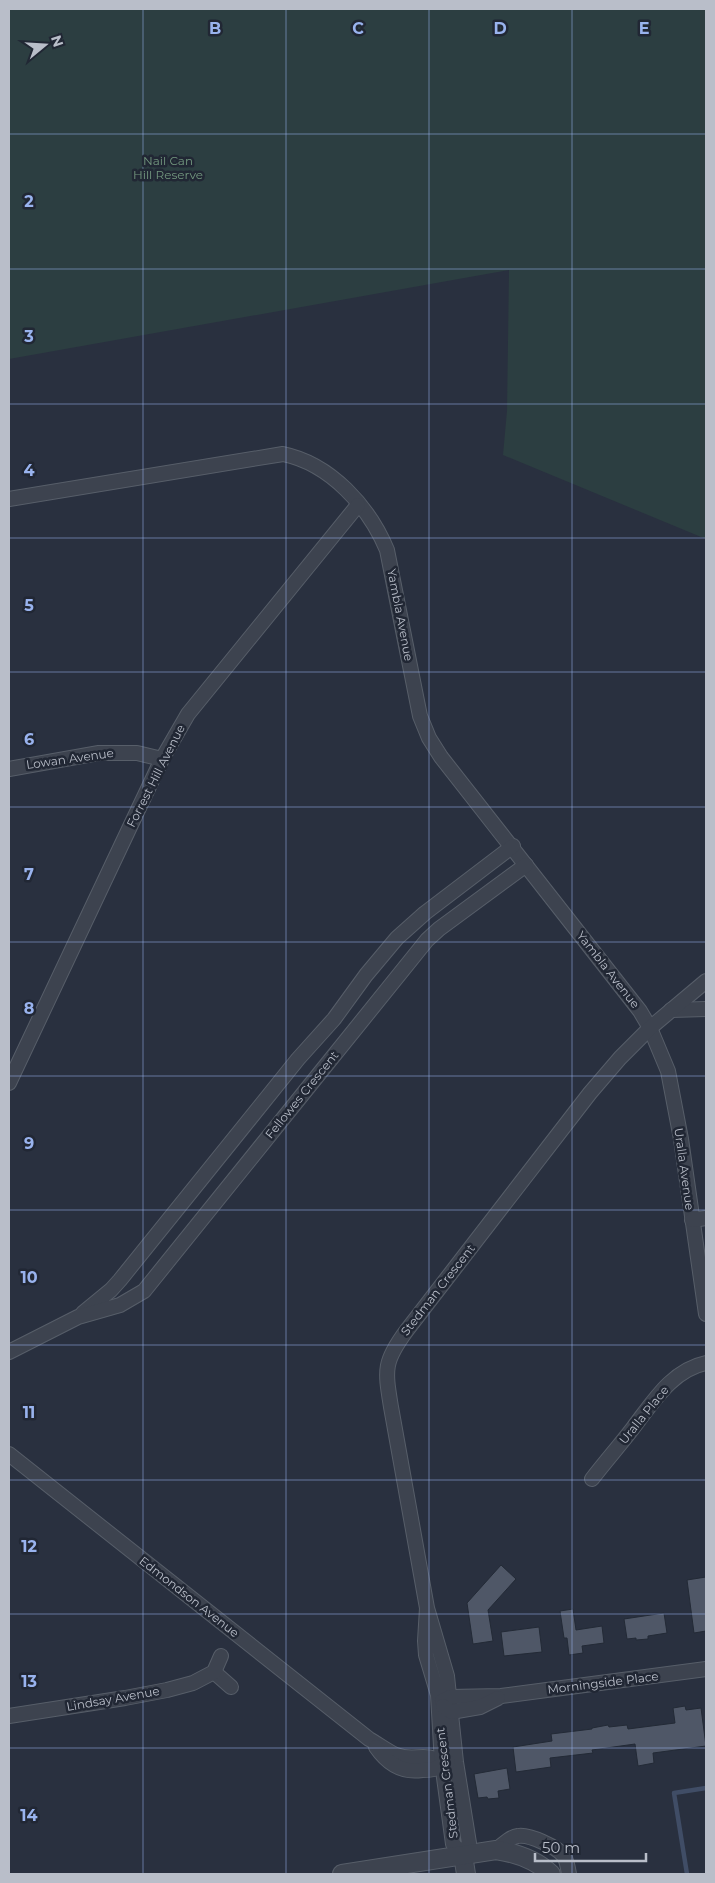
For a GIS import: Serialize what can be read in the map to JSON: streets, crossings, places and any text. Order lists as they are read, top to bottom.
{
  "streets": {
    "street": [
      "Yambla Avenue",
      "Lowan Avenue",
      "Forrest Hill Avenue",
      "Fellowes Crescent",
      "Uralla Avenue",
      "Stedman Crescent",
      "Uralla Place",
      "Edmondson Avenue",
      "Morningside Place",
      "Lindsay Avenue"
    ]
  },
  "crossings": [
    ["Yambla Avenue", "Forrest Hill Avenue"],
    ["Yambla Avenue", "Fellowes Crescent"],
    ["Yambla Avenue", "Uralla Avenue"],
    ["Yambla Avenue", "Stedman Crescent"],
    ["Lowan Avenue", "Forrest Hill Avenue"],
    ["Uralla Avenue", "Stedman Crescent"],
    ["Stedman Crescent", "Edmondson Avenue"],
    ["Stedman Crescent", "Morningside Place"]
  ],
  "parks": ["Nail Can Hill Reserve"],
  "scale_bar": "50 m",
  "north": "right",
  "grid": {
    "columns": [
      "B",
      "C",
      "D",
      "E"
    ],
    "rows": [
      "2",
      "3",
      "4",
      "5",
      "6",
      "7",
      "8",
      "9",
      "10",
      "11",
      "12",
      "13",
      "14"
    ]
  }
}
